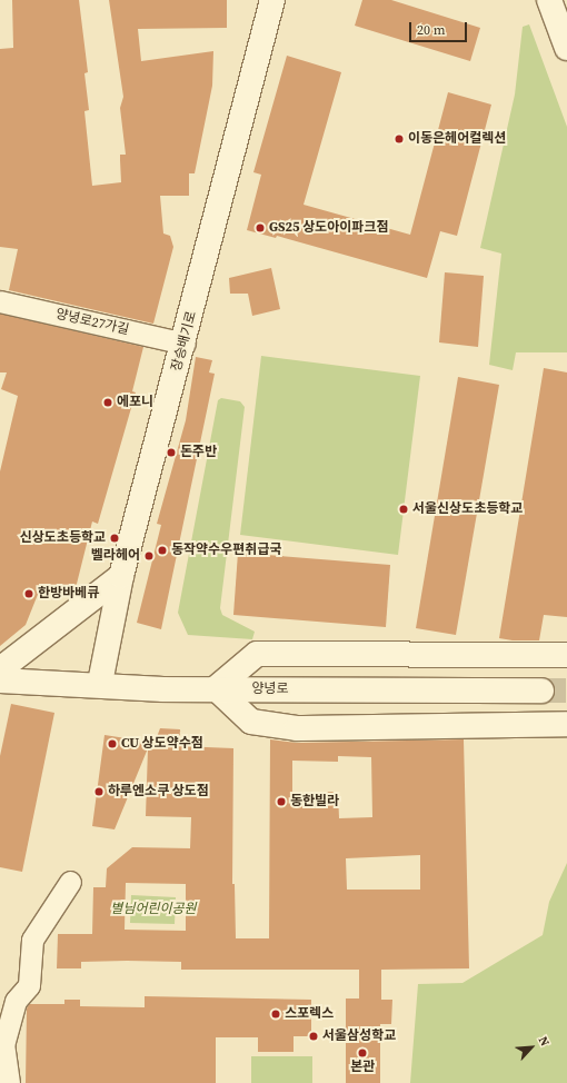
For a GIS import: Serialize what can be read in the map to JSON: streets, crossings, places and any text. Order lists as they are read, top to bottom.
{
  "streets": {
    "main road": ["장승배기로", "양녕로"],
    "street": ["양녕로27가길"]
  },
  "crossings": [
    ["양녕로27가길", "장승배기로"],
    ["장승배기로", "양녕로"]
  ],
  "parks": ["별님어린이공원"],
  "places": [
    "이동은헤어컬렉션",
    "GS25 상도아이파크점",
    "에포니",
    "돈주반",
    "서울신상도초등학교",
    "신상도초등학교",
    "동작약수우편취급국",
    "벨라헤어",
    "한방바베큐",
    "CU 상도약수점",
    "하루엔소쿠 상도점",
    "동한빌라",
    "스포렉스",
    "서울삼성학교",
    "본관"
  ],
  "scale_bar": "20 m",
  "north": "top right"
}
